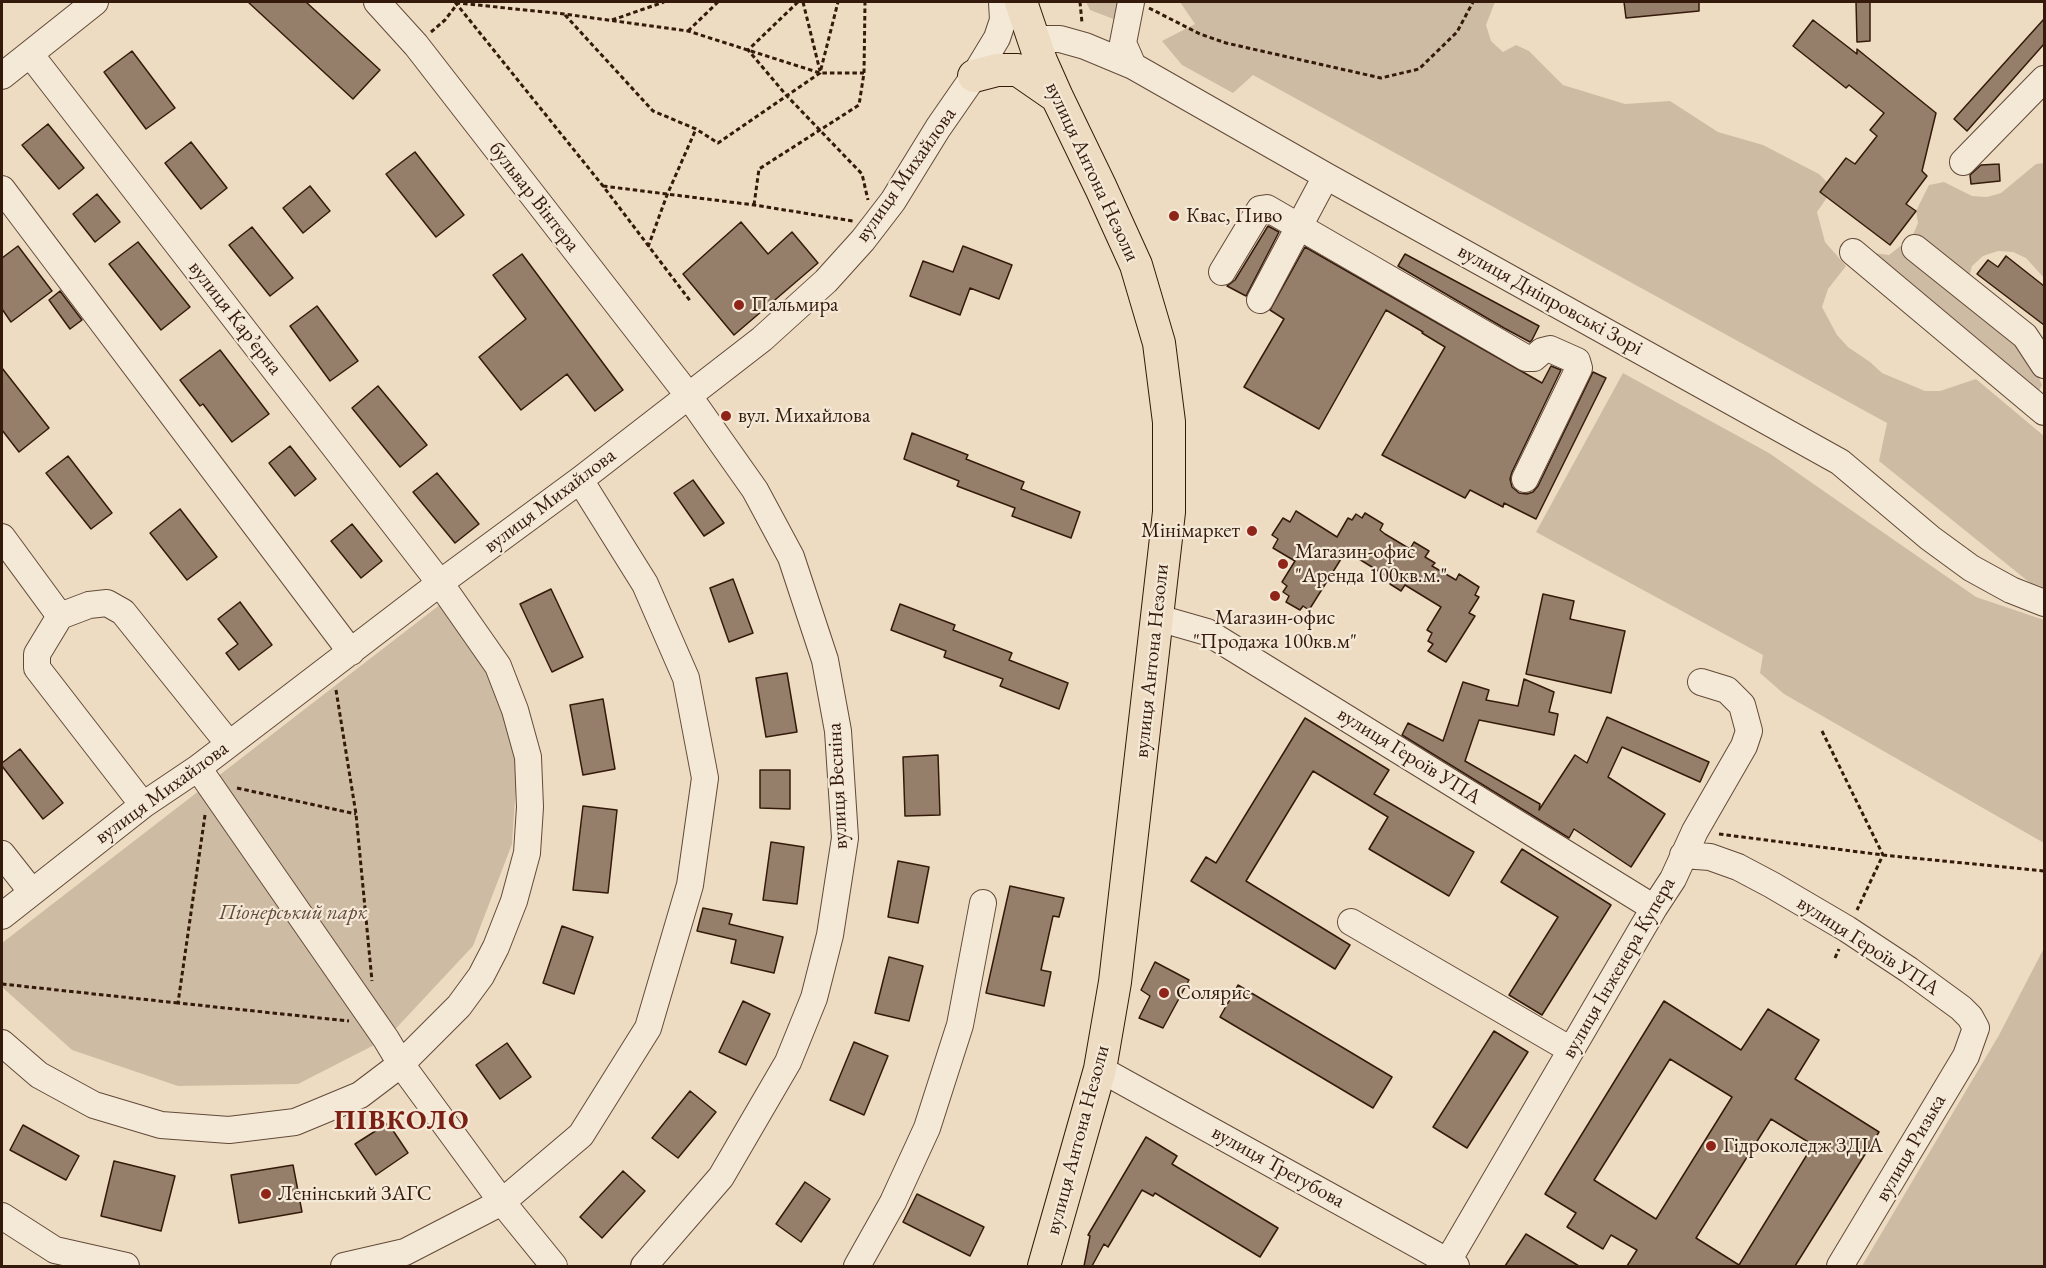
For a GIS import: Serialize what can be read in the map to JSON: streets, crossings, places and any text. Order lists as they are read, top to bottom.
{
  "streets": {
    "main road": ["вулиця Антона Незоли"],
    "street": [
      "вулиця Михайлова",
      "бульвар Вінтера",
      "вулиця Дніпровські Зорі",
      "вулиця Кар’єрна",
      "вулиця Героїв УПА",
      "вулиця Весніна",
      "вулиця Інженера Купера",
      "вулиця Ризька",
      "вулиця Трегубова"
    ]
  },
  "crossings": [
    ["вулиця Антона Незоли", "вулиця Дніпровські Зорі"],
    ["вулиця Антона Незоли", "вулиця Героїв УПА"],
    ["вулиця Антона Незоли", "вулиця Трегубова"],
    ["вулиця Михайлова", "бульвар Вінтера"],
    ["вулиця Михайлова", "вулиця Кар’єрна"],
    ["вулиця Михайлова", "вулиця Весніна"],
    ["бульвар Вінтера", "вулиця Весніна"],
    ["вулиця Героїв УПА", "вулиця Інженера Купера"],
    ["вулиця Героїв УПА", "вулиця Ризька"],
    ["вулиця Інженера Купера", "вулиця Трегубова"]
  ],
  "districts": ["ПІВКОЛО"],
  "parks": ["Піонерський парк"],
  "places": [
    "Квас, Пиво",
    "Пальмира",
    "вул. Михайлова",
    "Мінімаркет",
    "Магазин-офис \"Аренда 100кв.м.\"",
    "Магазин-офис \"Продажа 100кв.м\"",
    "Солярис",
    "Гідроколедж ЗДIА",
    "Ленінський ЗАГС"
  ]
}
